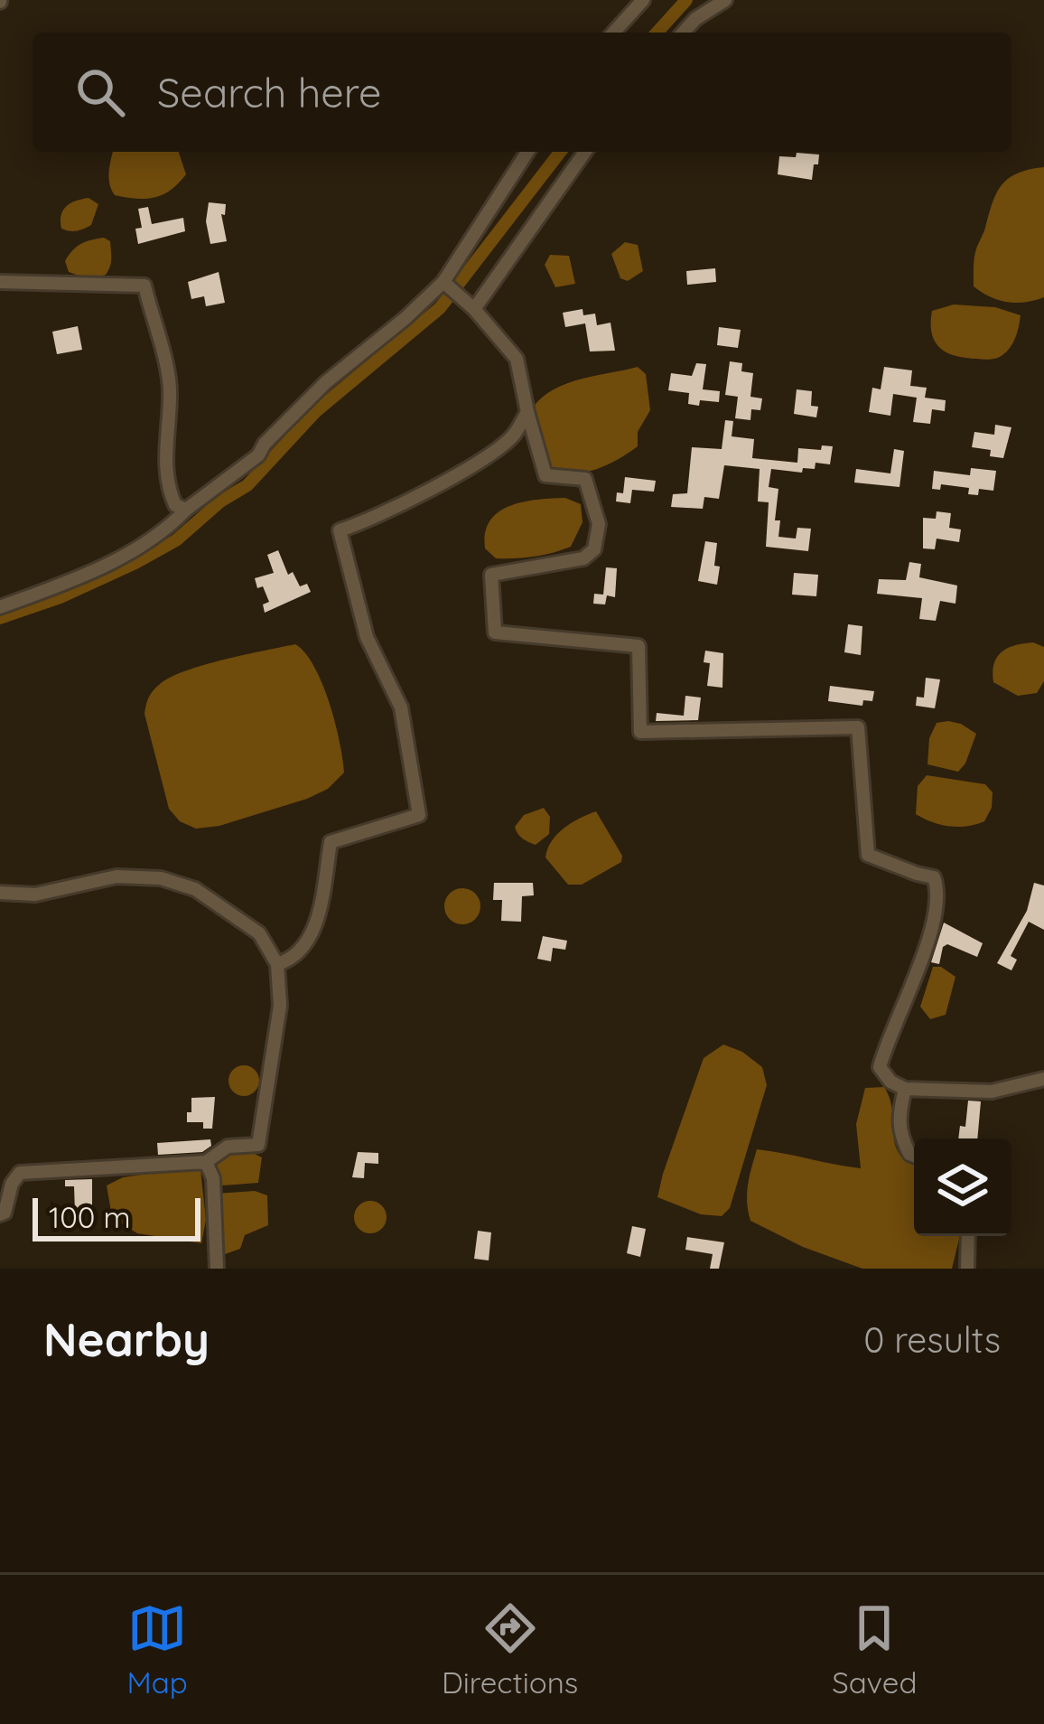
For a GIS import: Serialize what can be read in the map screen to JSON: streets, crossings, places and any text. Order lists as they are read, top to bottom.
{
  "scale_bar": "100 m",
  "page": {
    "search": "Search here",
    "scale": "100 m",
    "heading": ["Nearby", "0 results"],
    "nav": ["Map", "Directions", "Saved"]
  }
}
